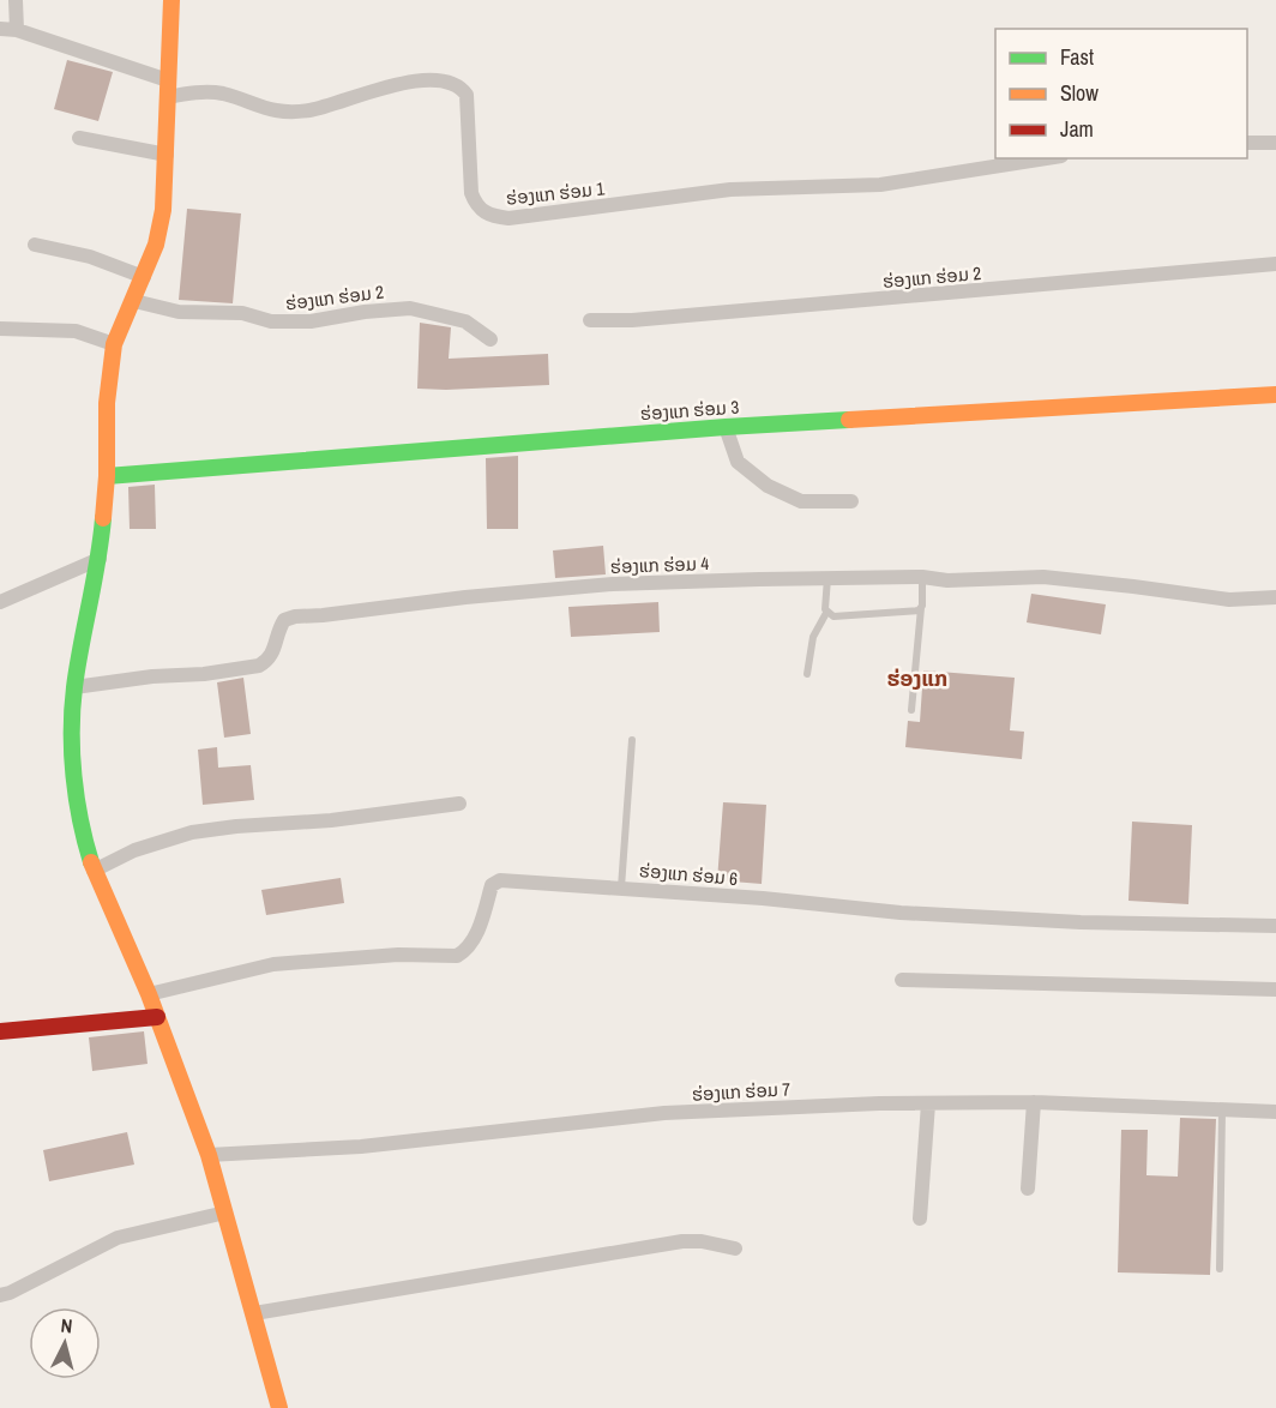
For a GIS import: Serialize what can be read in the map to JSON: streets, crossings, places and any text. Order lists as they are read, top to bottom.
{
  "streets": {
    "street": [
      "ຮ່ອງແກ ຮ່ອມ 1",
      "ຮ່ອງແກ ຮ່ອມ 2",
      "ຮ່ອງແກ ຮ່ອມ 3",
      "ຮ່ອງແກ ຮ່ອມ 4",
      "ຮ່ອງແກ ຮ່ອມ 6",
      "ຮ່ອງແກ ຮ່ອມ 7"
    ]
  },
  "districts": ["ຮ່ອງແກ"],
  "legend": ["Fast", "Slow", "Jam"],
  "north": "top"
}
